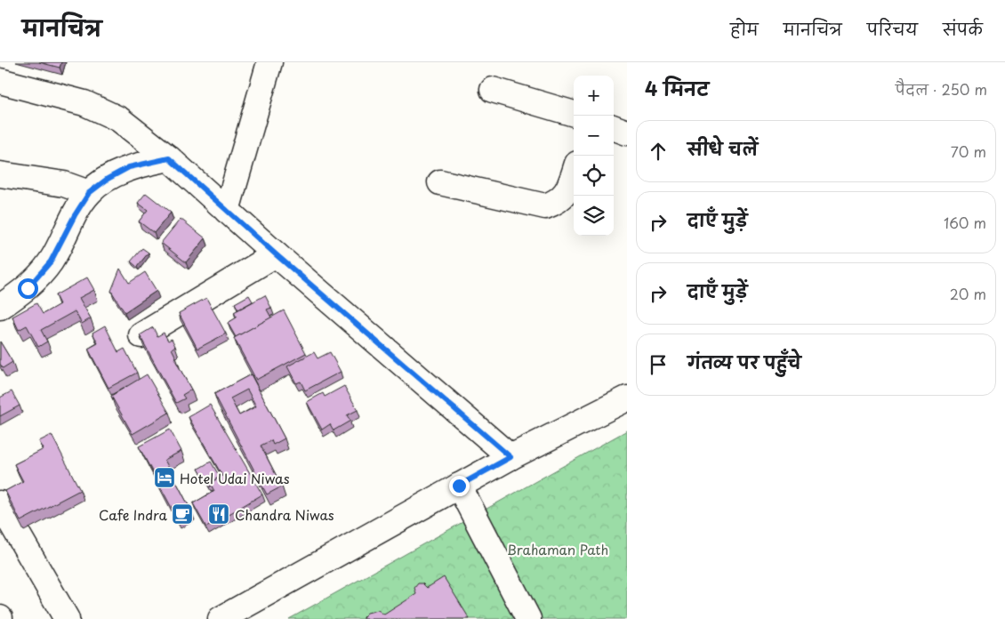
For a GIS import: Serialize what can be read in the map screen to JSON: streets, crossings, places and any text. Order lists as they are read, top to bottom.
{
  "parks": ["Brahaman Path"],
  "places": {
    "hotel": ["Hotel Udai Niwas"],
    "cafe": ["Cafe Indra"],
    "restaurant": ["Chandra Niwas"]
  },
  "page": {
    "header": "मानचित्र",
    "nav": [
      "होम",
      "मानचित्र",
      "परिचय",
      "संपर्क"
    ],
    "heading": ["4 मिनट", "पैदल · 250 m"],
    "map_buttons": ["+", "−"],
    "list": [
      ["सीधे चलें", "70 m"],
      ["दाएँ मुड़ें", "160 m"],
      ["दाएँ मुड़ें", "20 m"],
      "गंतव्य पर पहुँचे"
    ]
  }
}
